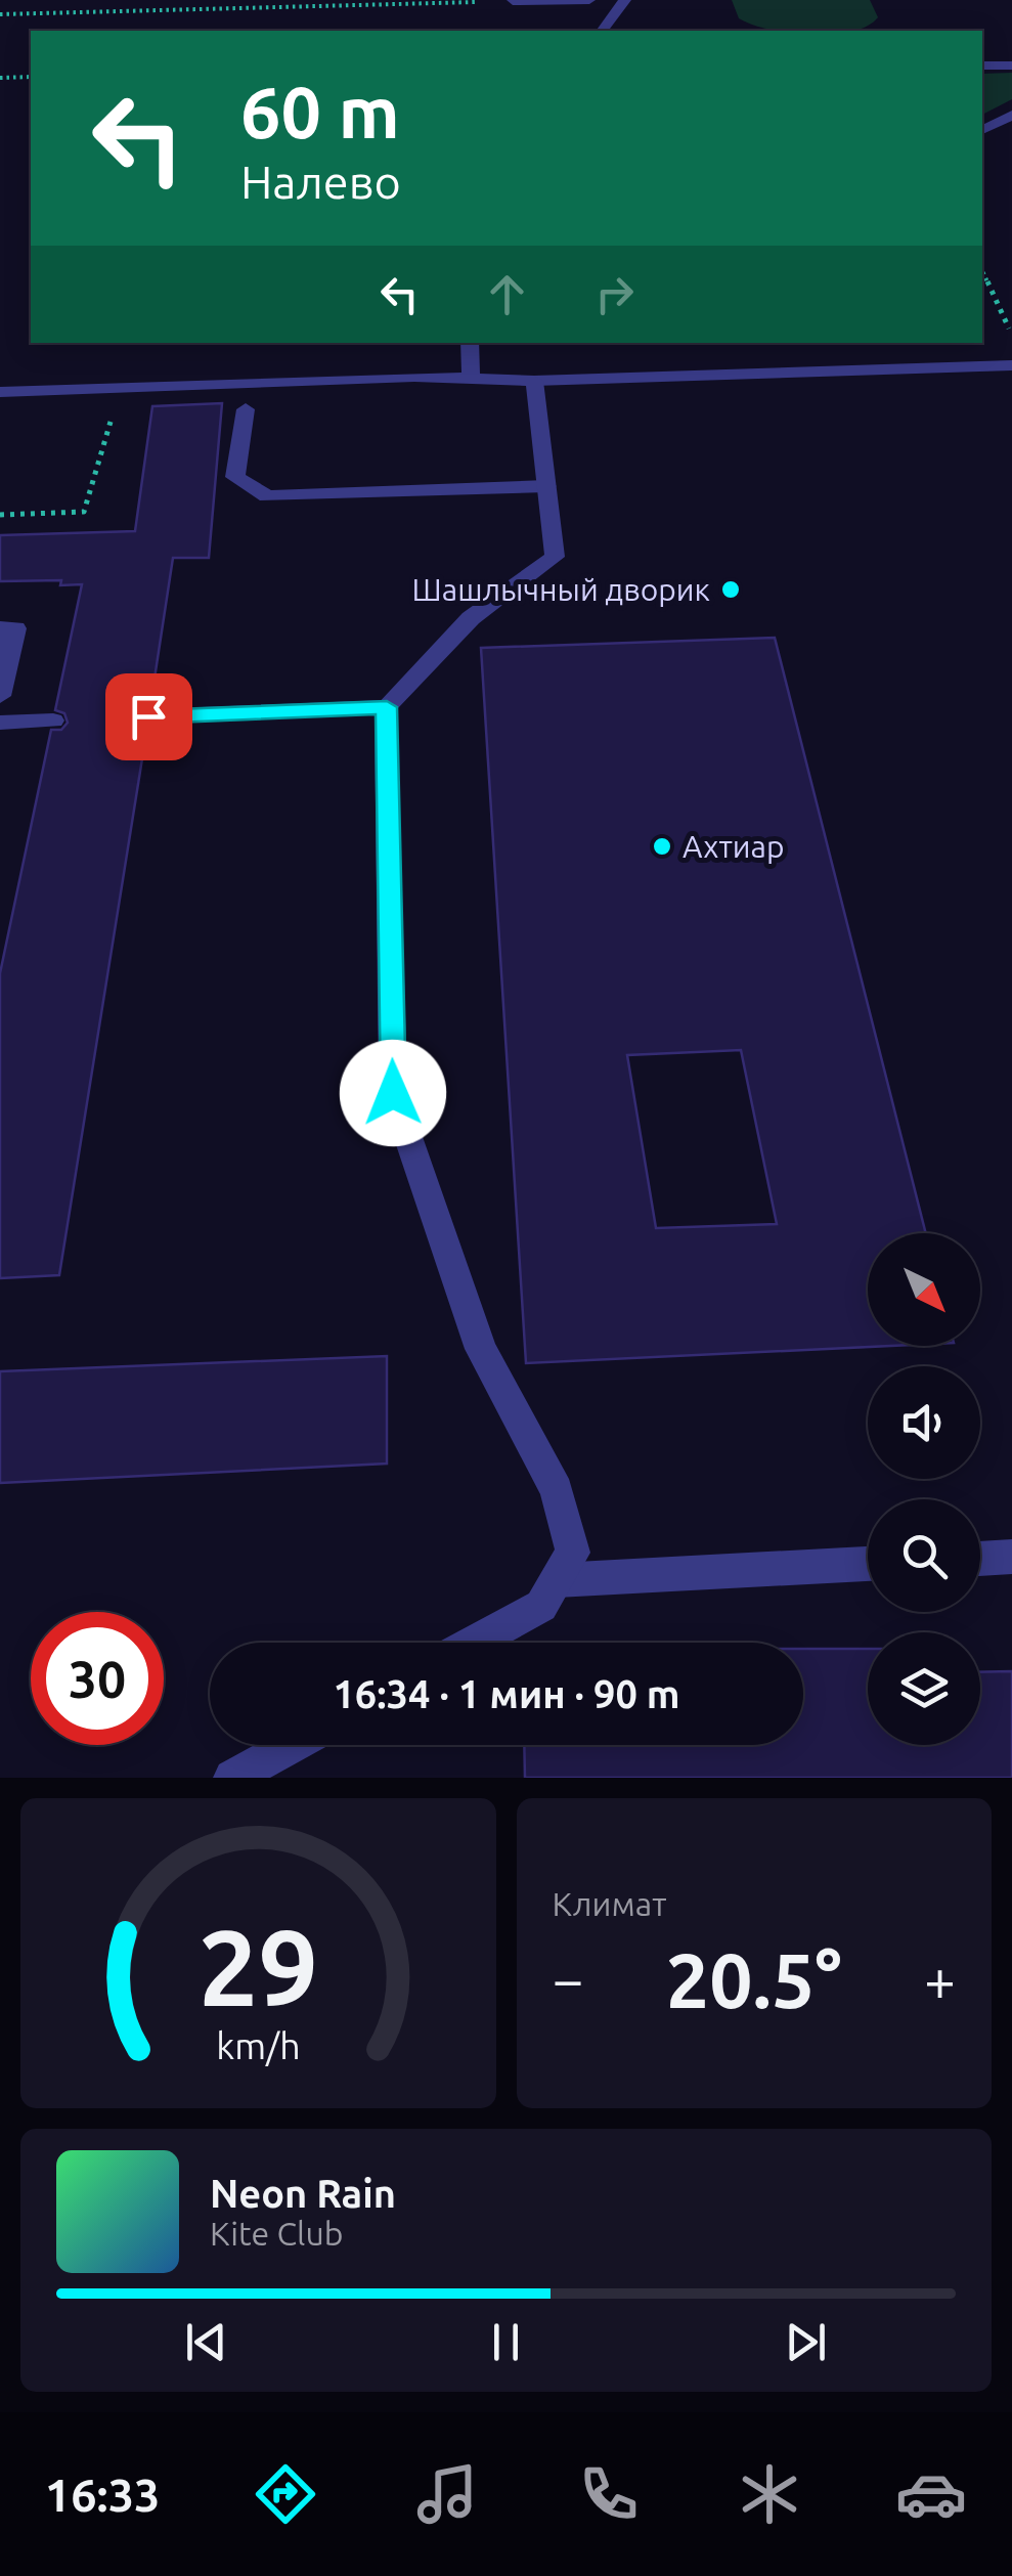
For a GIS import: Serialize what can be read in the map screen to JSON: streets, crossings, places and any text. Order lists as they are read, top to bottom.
{
  "places": ["Шашлычный дворик", "Ахтиар"],
  "north": "bottom right",
  "page": {
    "turn": ["60 m", "Налево"],
    "limit": "30",
    "trip": "16:34 · 1 мин · 90 m",
    "tile": "Климат",
    "heat": ["−", "20.5°", "+"],
    "song": ["Neon Rain", "Kite Club"],
    "tabs": "16:33",
    "gauge": ["29", "km/h"]
  }
}
